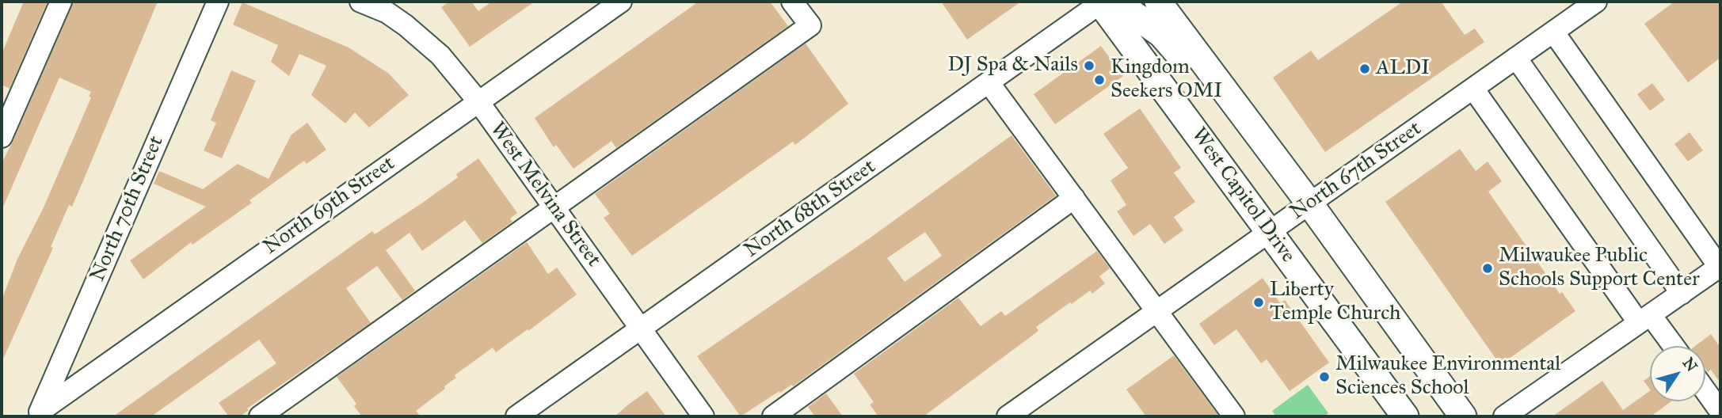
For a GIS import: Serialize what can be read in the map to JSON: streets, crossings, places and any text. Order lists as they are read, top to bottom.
{
  "streets": {
    "main road": ["West Capitol Drive"],
    "street": [
      "North 67th Street",
      "West Melvina Street",
      "North 69th Street",
      "North 70th Street",
      "North 68th Street"
    ]
  },
  "crossings": [
    ["North 67th Street", "West Capitol Drive"],
    ["West Melvina Street", "North 69th Street"],
    ["West Melvina Street", "North 68th Street"],
    ["West Capitol Drive", "North 68th Street"],
    ["North 69th Street", "North 70th Street"]
  ],
  "places": [
    "DJ Spa & Nails",
    "ALDI",
    "Kingdom Seekers OMI",
    "Milwaukee Public Schools Support Center",
    "Liberty Temple Church",
    "Milwaukee Environmental Sciences School"
  ],
  "north": "top right"
}
